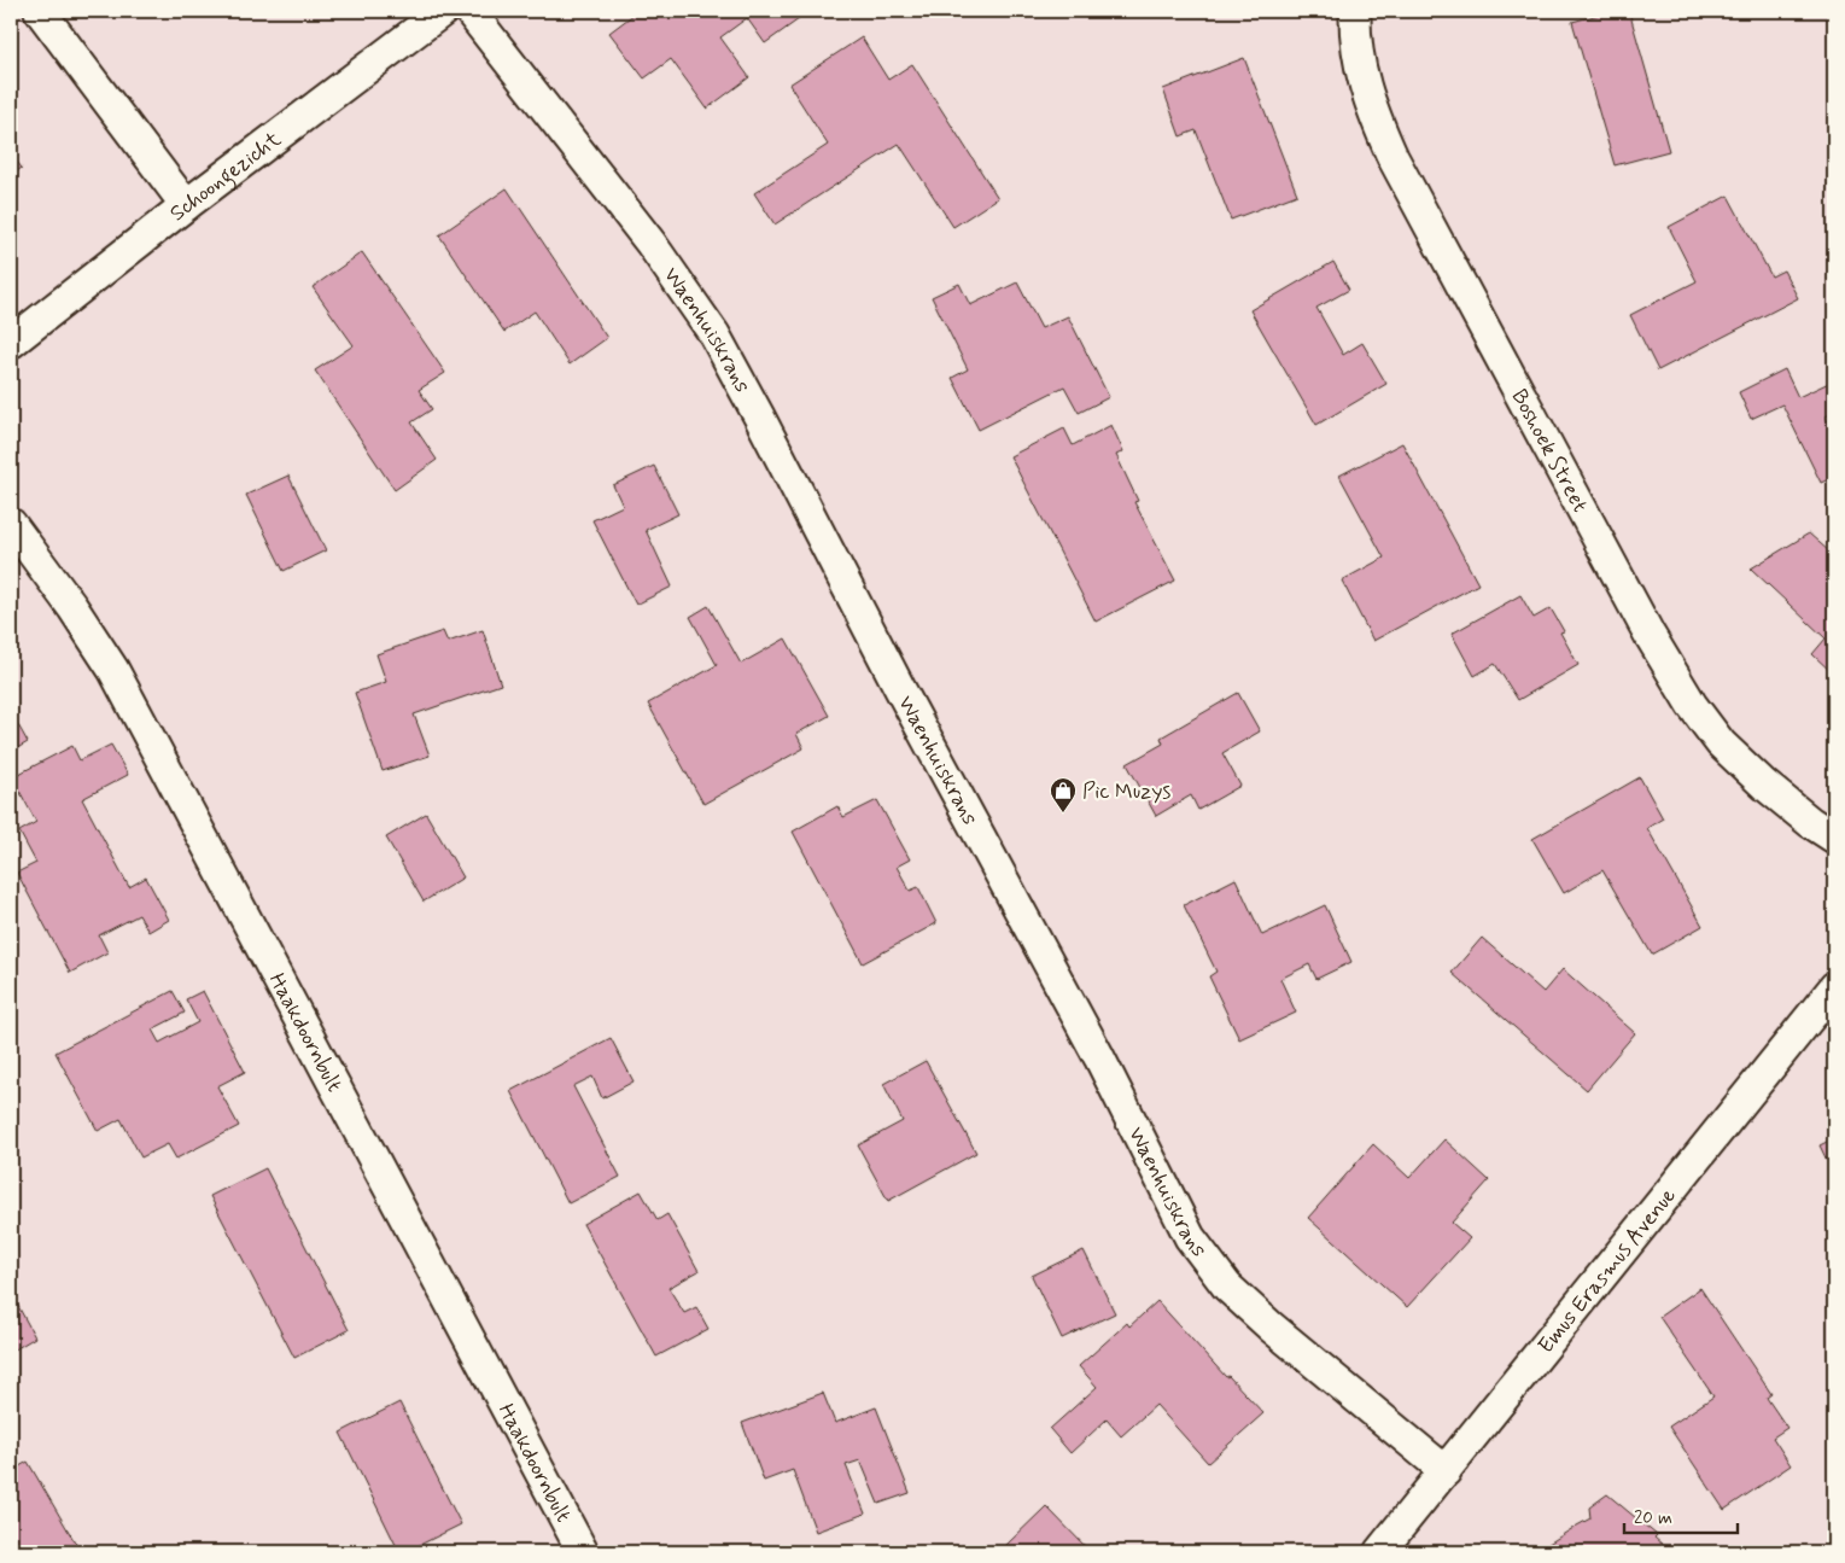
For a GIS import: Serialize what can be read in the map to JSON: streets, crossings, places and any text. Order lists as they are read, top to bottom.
{
  "streets": {
    "street": [
      "Schoongezicht",
      "Waenhuiskrans",
      "Boshoek Street",
      "Haakdoornbult",
      "Emus Erasmus Avenue"
    ]
  },
  "crossings": [
    ["Waenhuiskrans", "Emus Erasmus Avenue"]
  ],
  "places": {
    "shop": ["Pic Muzys"]
  },
  "scale_bar": "20 m"
}
